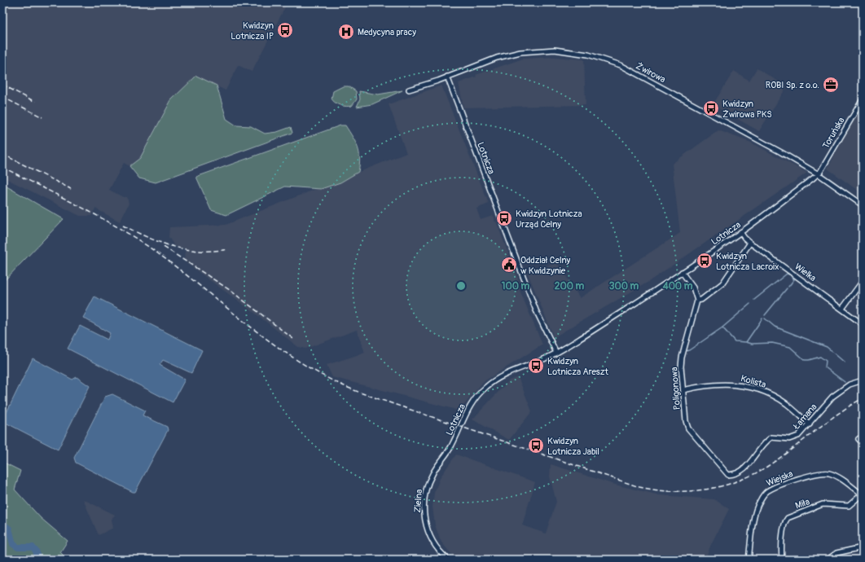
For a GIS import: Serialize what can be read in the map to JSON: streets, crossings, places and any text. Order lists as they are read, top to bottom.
{
  "streets": {
    "street": [
      "Żwirowa",
      "Toruńska",
      "Lotnicza",
      "Wielka",
      "Kolista",
      "Poligonowa",
      "Łamana",
      "Wiejska",
      "Zielna",
      "Miła"
    ]
  },
  "crossings": [
    ["Żwirowa", "Toruńska"],
    ["Żwirowa", "Lotnicza"],
    ["Toruńska", "Lotnicza"],
    ["Lotnicza", "Wielka"],
    ["Lotnicza", "Zielna"],
    ["Kolista", "Poligonowa"],
    ["Kolista", "Łamana"],
    ["Poligonowa", "Łamana"],
    ["Wiejska", "Miła"]
  ],
  "places": {
    "bus stop": [
      "Kwidzyn Lotnicza IP",
      "Kwidzyn Żwirowa PKS",
      "Kwidzyn Lotnicza Urząd Celny",
      "Kwidzyn Lotnicza Lacroix",
      "Kwidzyn Lotnicza Areszt",
      "Kwidzyn Lotnicza Jabil"
    ],
    "hospital": ["Medycyna pracy"],
    "office": ["ROBI Sp. z o.o."],
    "public building": ["Oddział Celny w Kwidzynie"]
  },
  "rings": [
    "100 m",
    "200 m",
    "300 m",
    "400 m"
  ]
}
